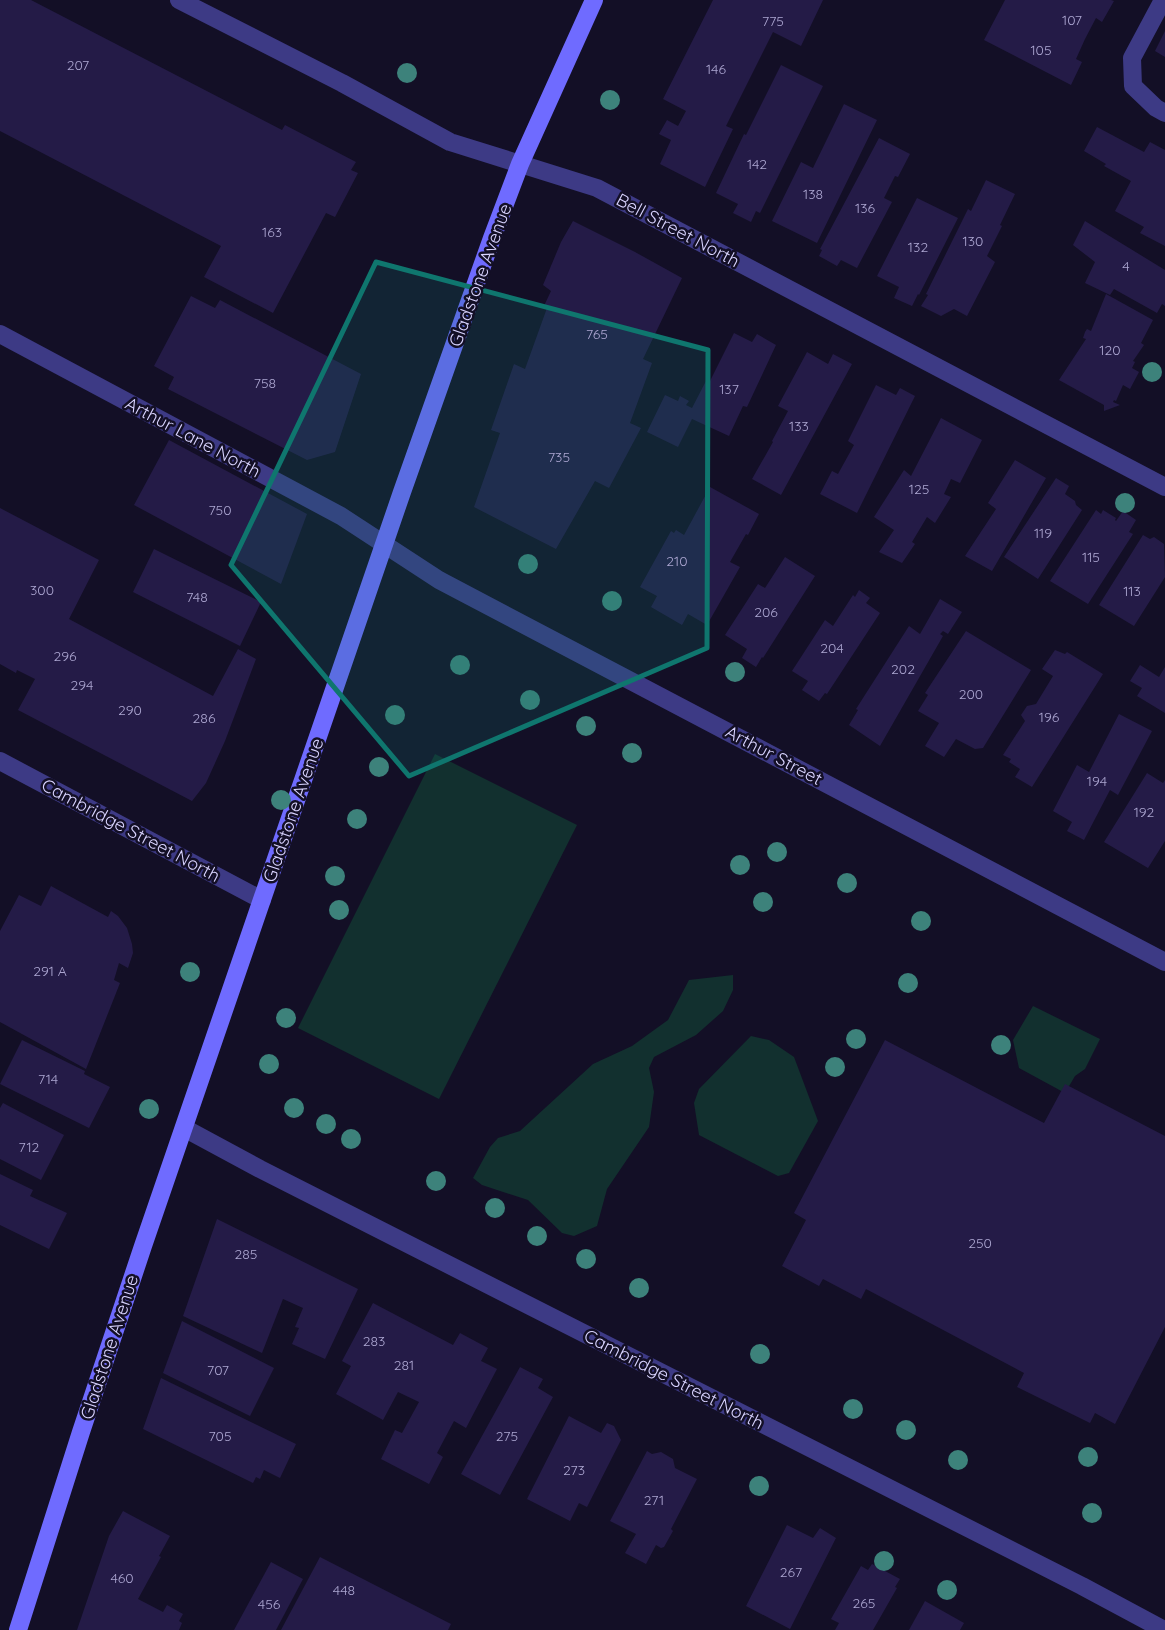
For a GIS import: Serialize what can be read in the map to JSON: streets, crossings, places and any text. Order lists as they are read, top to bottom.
{
  "streets": {
    "main road": ["Gladstone Avenue"],
    "street": [
      "Bell Street North",
      "Arthur Lane North",
      "Arthur Street",
      "Cambridge Street North"
    ]
  },
  "crossings": [
    ["Bell Street North", "Gladstone Avenue"],
    ["Gladstone Avenue", "Arthur Lane North"],
    ["Gladstone Avenue", "Arthur Street"],
    ["Gladstone Avenue", "Cambridge Street North"],
    ["Arthur Lane North", "Arthur Street"]
  ],
  "house_numbers": [
    "107",
    "775",
    "105",
    "207",
    "146",
    "142",
    "138",
    "136",
    "163",
    "130",
    "132",
    "4",
    "765",
    "120",
    "758",
    "137",
    "133",
    "735",
    "125",
    "750",
    "119",
    "115",
    "210",
    "300",
    "113",
    "748",
    "206",
    "204",
    "296",
    "202",
    "294",
    "200",
    "290",
    "196",
    "286",
    "194",
    "192",
    "291 A",
    "714",
    "712",
    "250",
    "285",
    "283",
    "281",
    "707",
    "705",
    "275",
    "273",
    "271",
    "267",
    "460",
    "448",
    "265",
    "456"
  ]
}
